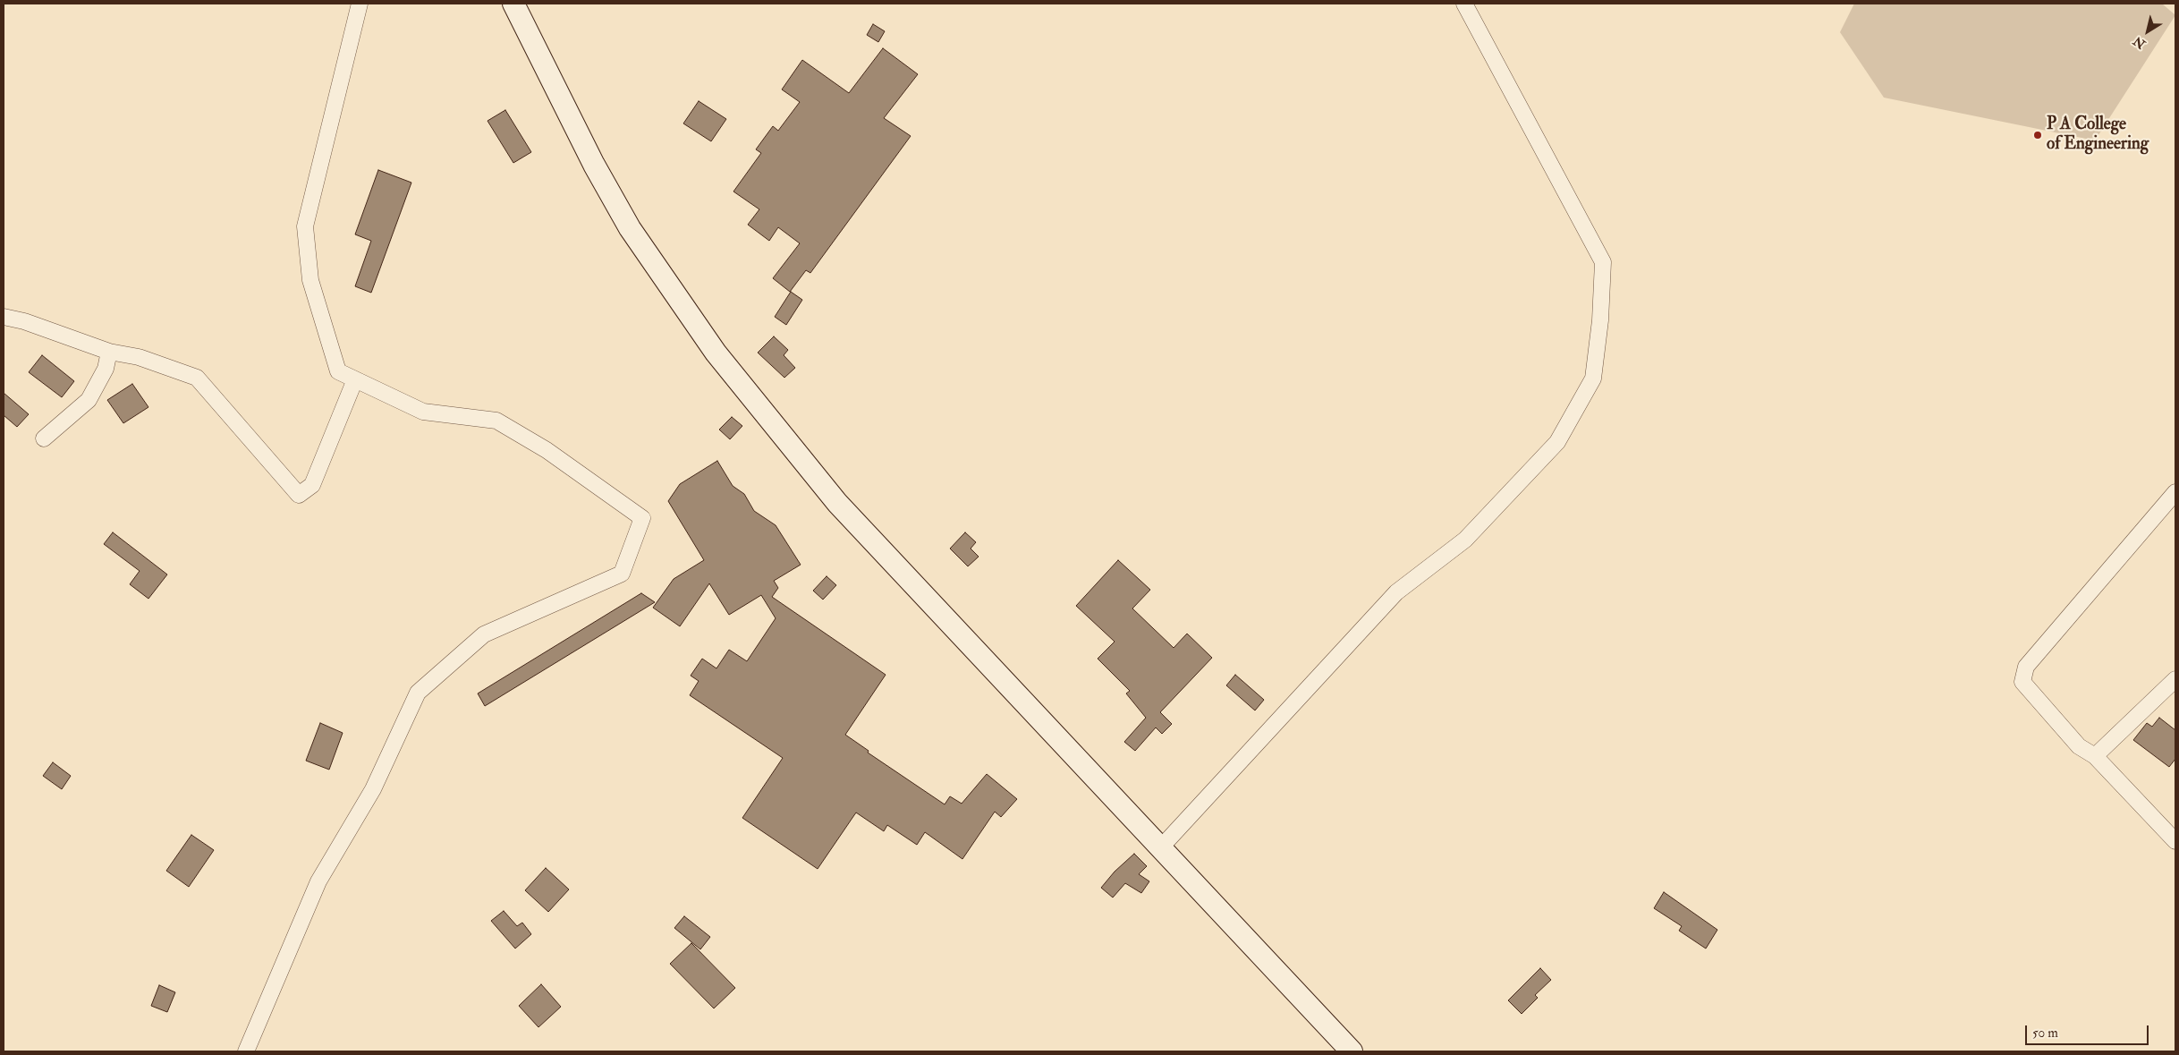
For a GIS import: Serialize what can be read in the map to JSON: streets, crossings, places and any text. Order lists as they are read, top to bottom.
{
  "places": ["P A College of Engineering"],
  "scale_bar": "50 m",
  "north": "bottom left"
}
